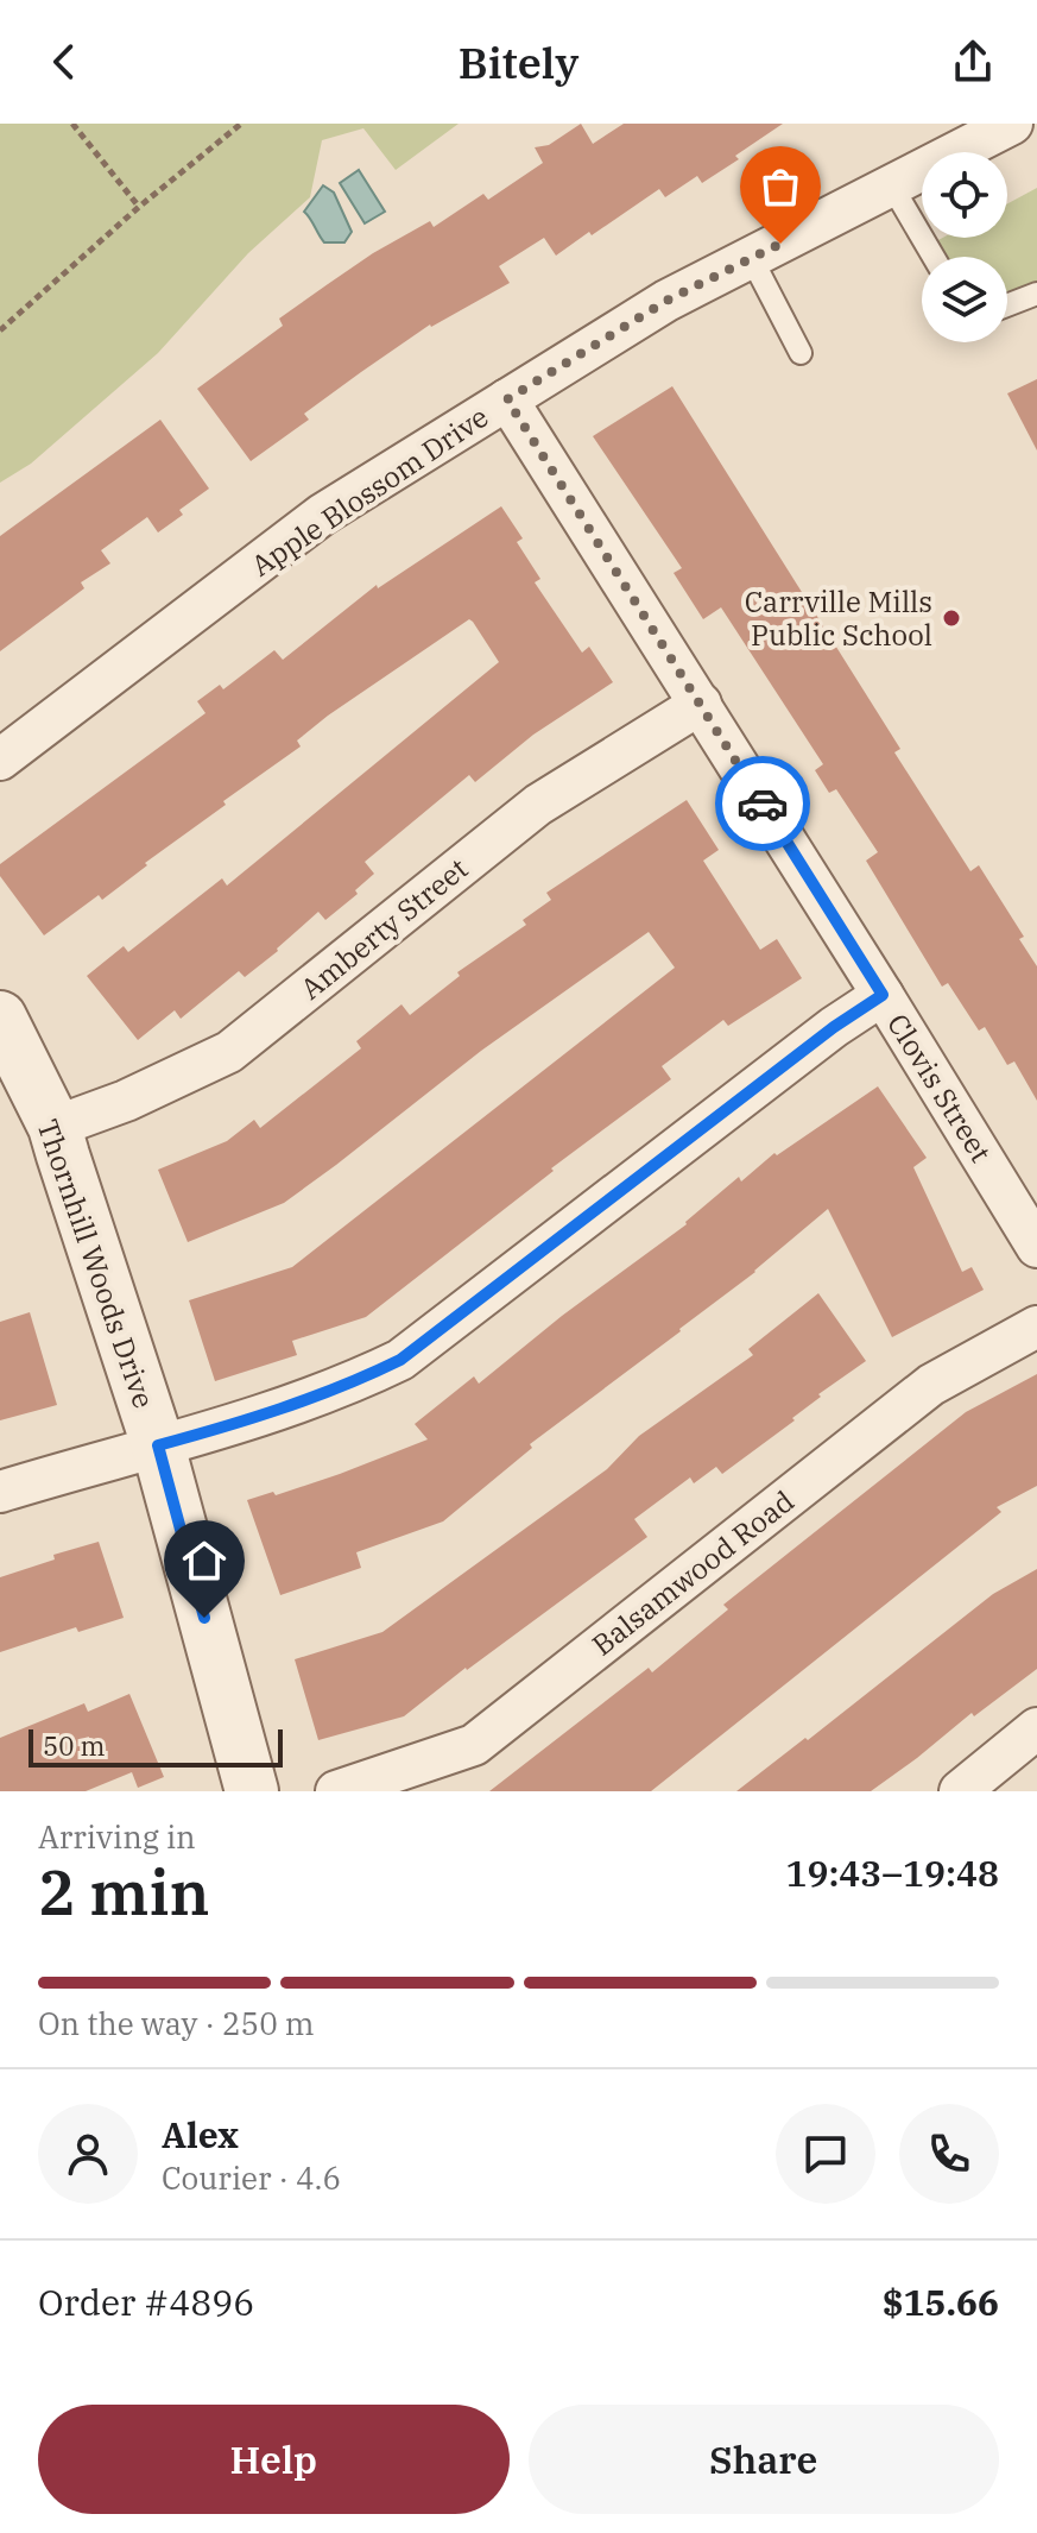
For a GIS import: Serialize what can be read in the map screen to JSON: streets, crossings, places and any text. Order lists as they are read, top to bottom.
{
  "streets": {
    "street": [
      "Apple Blossom Drive",
      "Amberty Street",
      "Clovis Street",
      "Thornhill Woods Drive",
      "Balsamwood Road"
    ]
  },
  "crossings": [
    ["Apple Blossom Drive", "Clovis Street"],
    ["Amberty Street", "Clovis Street"],
    ["Amberty Street", "Thornhill Woods Drive"]
  ],
  "places": ["Carrville Mills Public School"],
  "scale_bar": "50 m",
  "page": {
    "header": "Bitely",
    "scale": "50 m",
    "heading": ["2 min", "Arriving in", "19:43–19:48"],
    "panel": [
      "Alex",
      "Courier · 4.6",
      "Order #4896",
      "$15.66"
    ],
    "bar": "On the way · 250 m",
    "buttons": ["Help", "Share"]
  }
}
